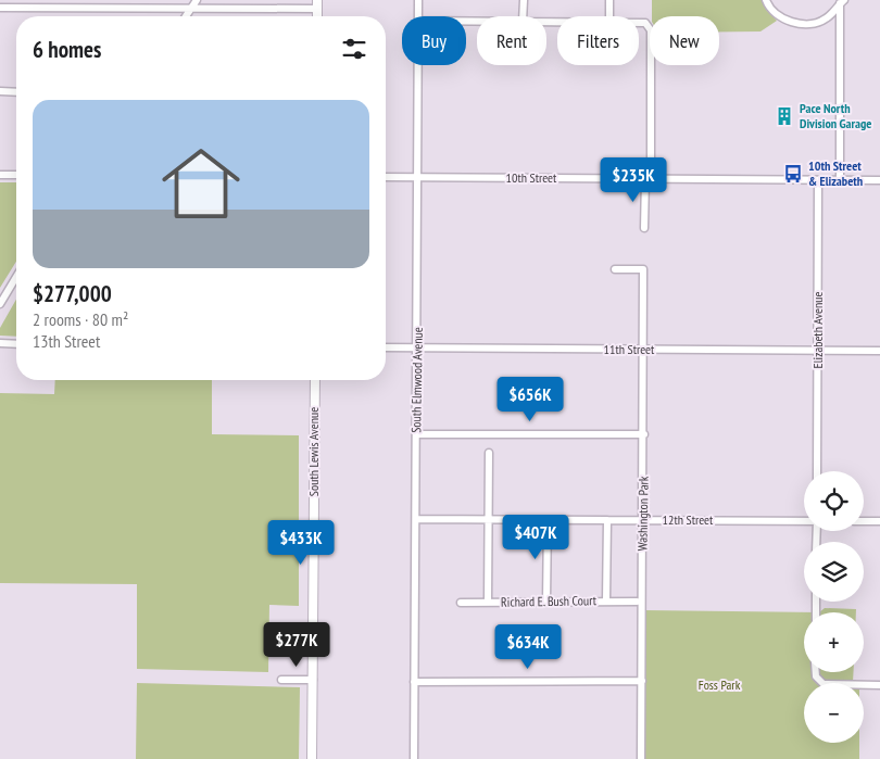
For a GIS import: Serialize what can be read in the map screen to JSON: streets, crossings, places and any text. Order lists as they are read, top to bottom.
{
  "streets": {
    "main road": ["South Lewis Avenue"],
    "street": [
      "10th Street",
      "Elizabeth Avenue",
      "11th Street",
      "South Elmwood Avenue",
      "Washington Park",
      "12th Street",
      "Richard E. Bush Court"
    ]
  },
  "crossings": [
    ["10th Street", "Elizabeth Avenue"],
    ["10th Street", "South Elmwood Avenue"],
    ["Elizabeth Avenue", "11th Street"],
    ["11th Street", "South Elmwood Avenue"],
    ["11th Street", "Washington Park"],
    ["South Elmwood Avenue", "12th Street"],
    ["Washington Park", "12th Street"]
  ],
  "parks": ["Foss Park"],
  "places": {
    "building": ["Pace North Division Garage"],
    "bus stop": ["10th Street & Elizabeth"]
  },
  "page": {
    "chip": [
      "Buy",
      "Rent",
      "Filters",
      "New"
    ],
    "heading": "6 homes",
    "list": [
      {
        "name": "$277,000",
        "note": "2 rooms · 80 m² · 13th Street"
      }
    ],
    "price": [
      "$235K",
      "$656K",
      "$407K",
      "$433K",
      "$277K",
      "$634K"
    ],
    "map_buttons": ["+", "−"]
  }
}
